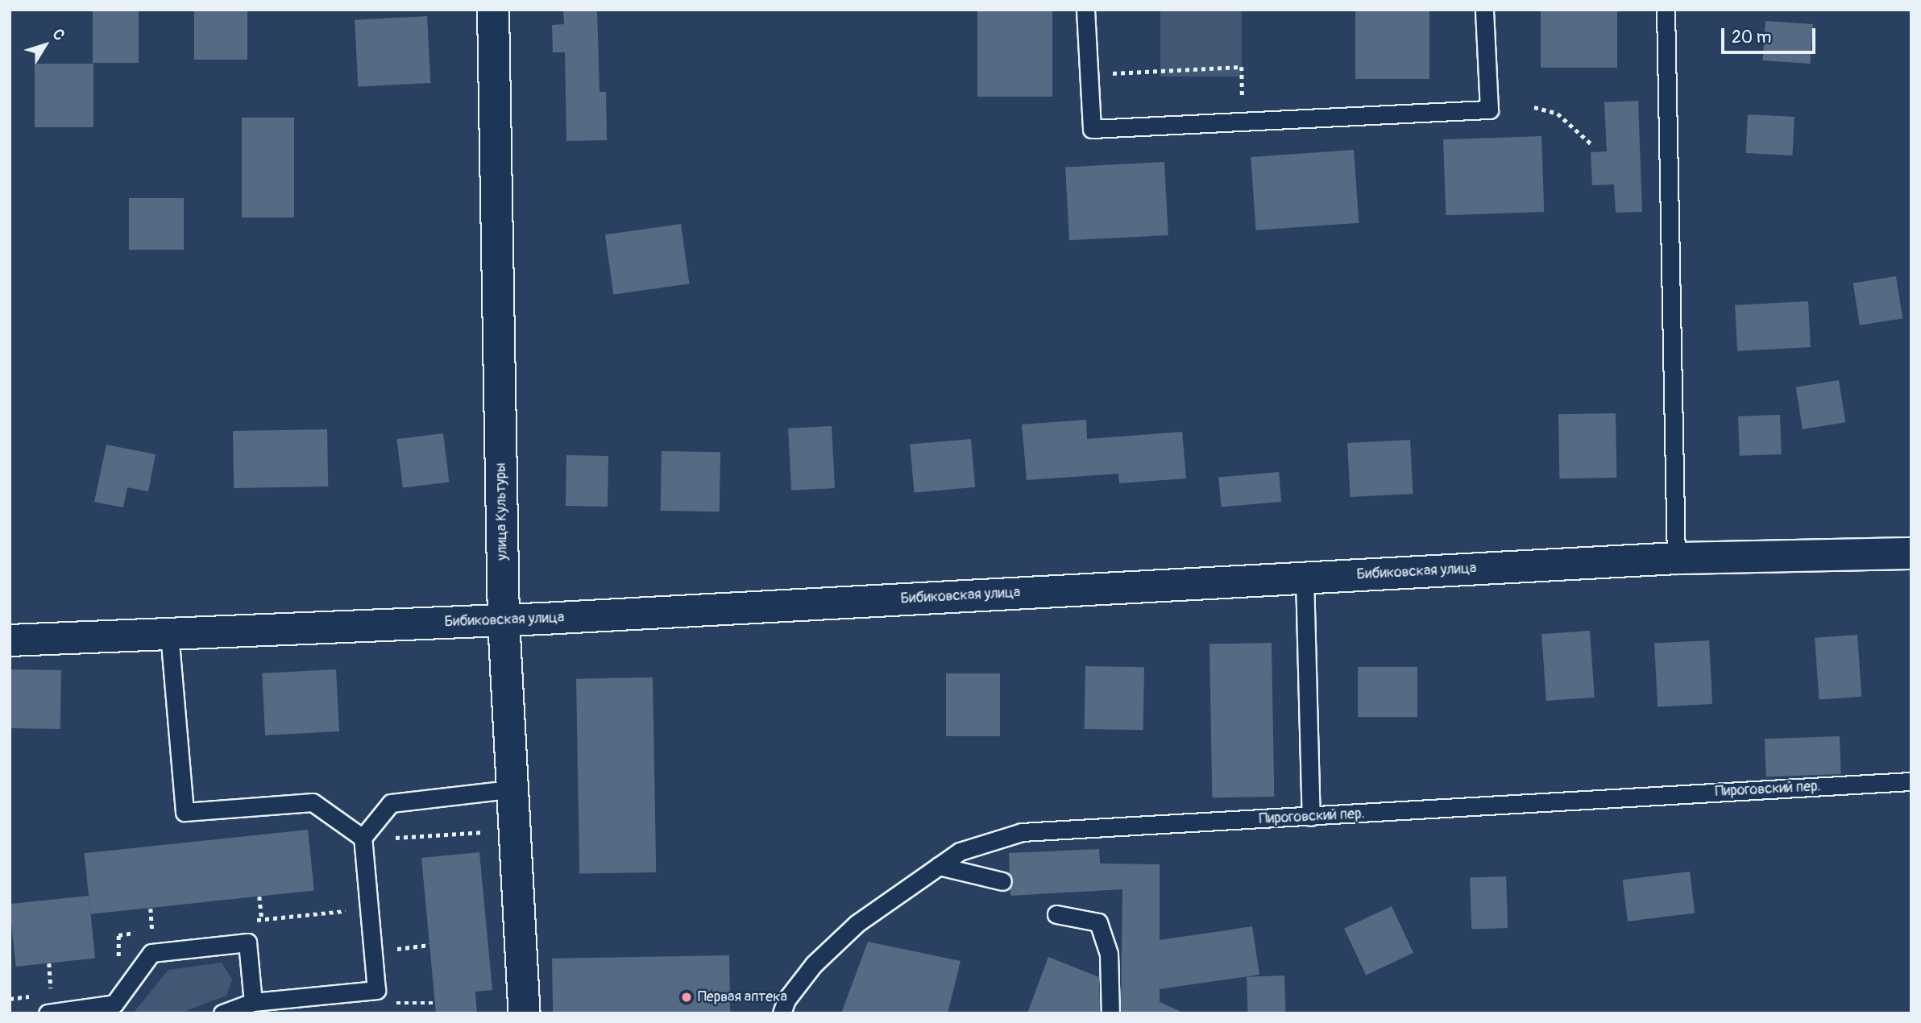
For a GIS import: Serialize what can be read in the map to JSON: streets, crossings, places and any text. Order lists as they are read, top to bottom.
{
  "streets": {
    "street": ["улица Культуры", "Бибиковская улица"],
    "lane": ["Пироговский пер."]
  },
  "crossings": [
    ["улица Культуры", "Бибиковская улица"]
  ],
  "places": ["Первая аптека"],
  "scale_bar": "20 m",
  "north": "top right"
}
